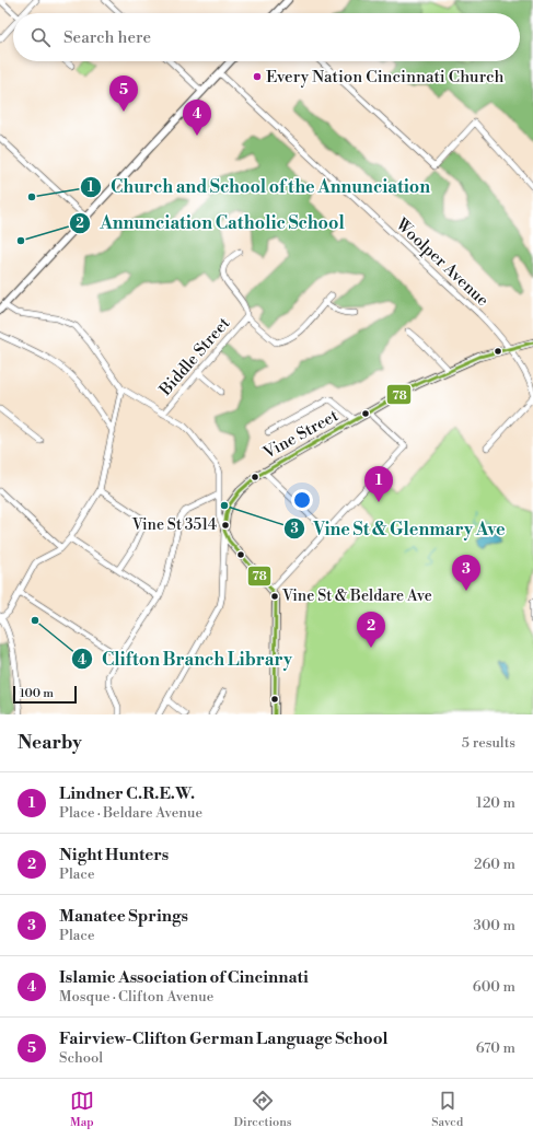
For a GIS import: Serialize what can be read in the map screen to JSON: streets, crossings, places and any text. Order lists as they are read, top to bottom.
{
  "streets": {
    "main road": ["Vine Street"],
    "street": ["Woolper Avenue", "Biddle Street"]
  },
  "crossings": [
    ["Woolper Avenue", "Vine Street"]
  ],
  "places": [
    "Every Nation Cincinnati Church",
    "Church and School of the Annunciation",
    "Annunciation Catholic School",
    "Vine St & Glenmary Ave",
    "Vine St 3514",
    "Vine St & Beldare Ave",
    "Clifton Branch Library"
  ],
  "lines": ["transit line 78"],
  "scale_bar": "100 m",
  "page": {
    "search": "Search here",
    "pins": [
      "5",
      "4",
      "1",
      "3",
      "2"
    ],
    "scale": "100 m",
    "heading": ["Nearby", "5 results"],
    "list": [
      {
        "mark": "1",
        "name": "Lindner C.R.E.W.",
        "note": "Place · Beldare Avenue",
        "value": "120 m"
      },
      {
        "mark": "2",
        "name": "Night Hunters",
        "note": "Place",
        "value": "260 m"
      },
      {
        "mark": "3",
        "name": "Manatee Springs",
        "note": "Place",
        "value": "300 m"
      },
      {
        "mark": "4",
        "name": "Islamic Association of Cincinnati",
        "note": "Mosque · Clifton Avenue",
        "value": "600 m"
      },
      {
        "mark": "5",
        "name": "Fairview-Clifton German Language School",
        "note": "School",
        "value": "670 m"
      }
    ],
    "nav": ["Map", "Directions", "Saved"]
  }
}
